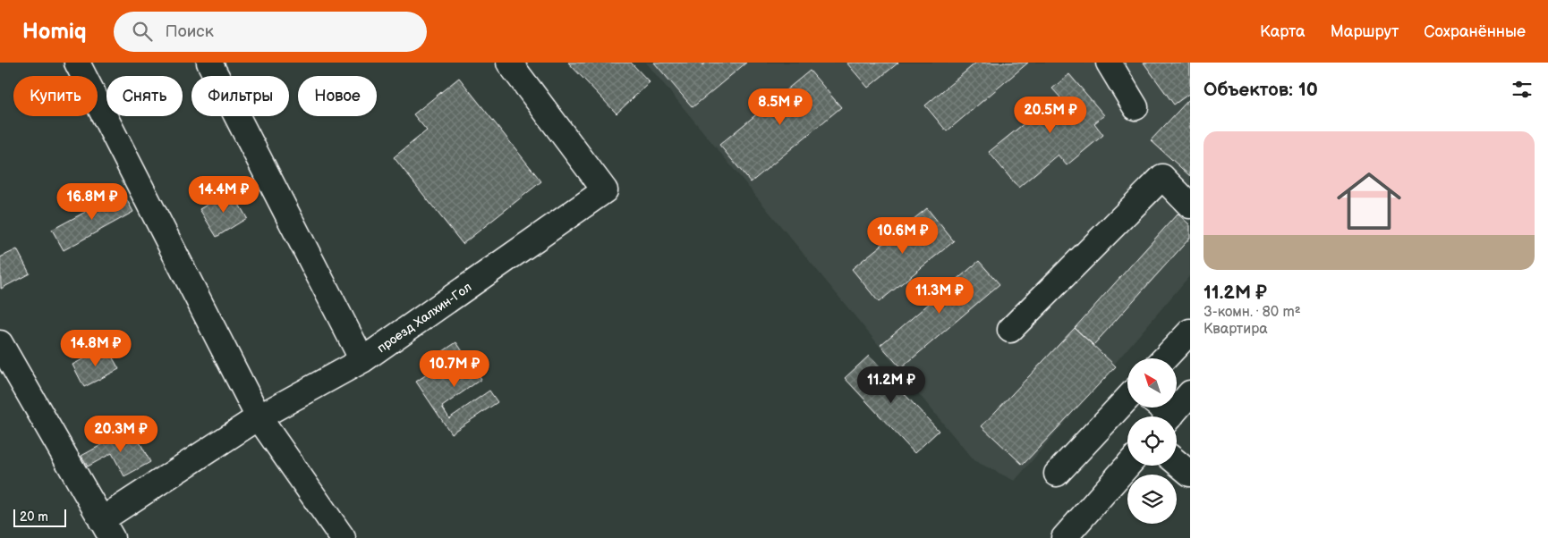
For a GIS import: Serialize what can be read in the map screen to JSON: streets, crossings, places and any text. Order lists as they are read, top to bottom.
{
  "streets": {
    "street": ["проезд Халхин-Гол"]
  },
  "scale_bar": "20 m",
  "north": "top left",
  "page": {
    "header": "Homiq",
    "search": "Поиск",
    "nav": ["Карта", "Маршрут", "Сохранённые"],
    "heading": "Объектов: 10",
    "chip": [
      "Купить",
      "Снять",
      "Фильтры",
      "Новое"
    ],
    "price": [
      "8.5M ₽",
      "20.5M ₽",
      "14.4M ₽",
      "16.8M ₽",
      "10.6M ₽",
      "11.3M ₽",
      "14.8M ₽",
      "10.7M ₽",
      "11.2M ₽",
      "20.3M ₽"
    ],
    "list": [
      {
        "name": "11.2M ₽",
        "note": "3-комн. · 80 m² · Квартира"
      }
    ],
    "scale": "20 m"
  }
}
